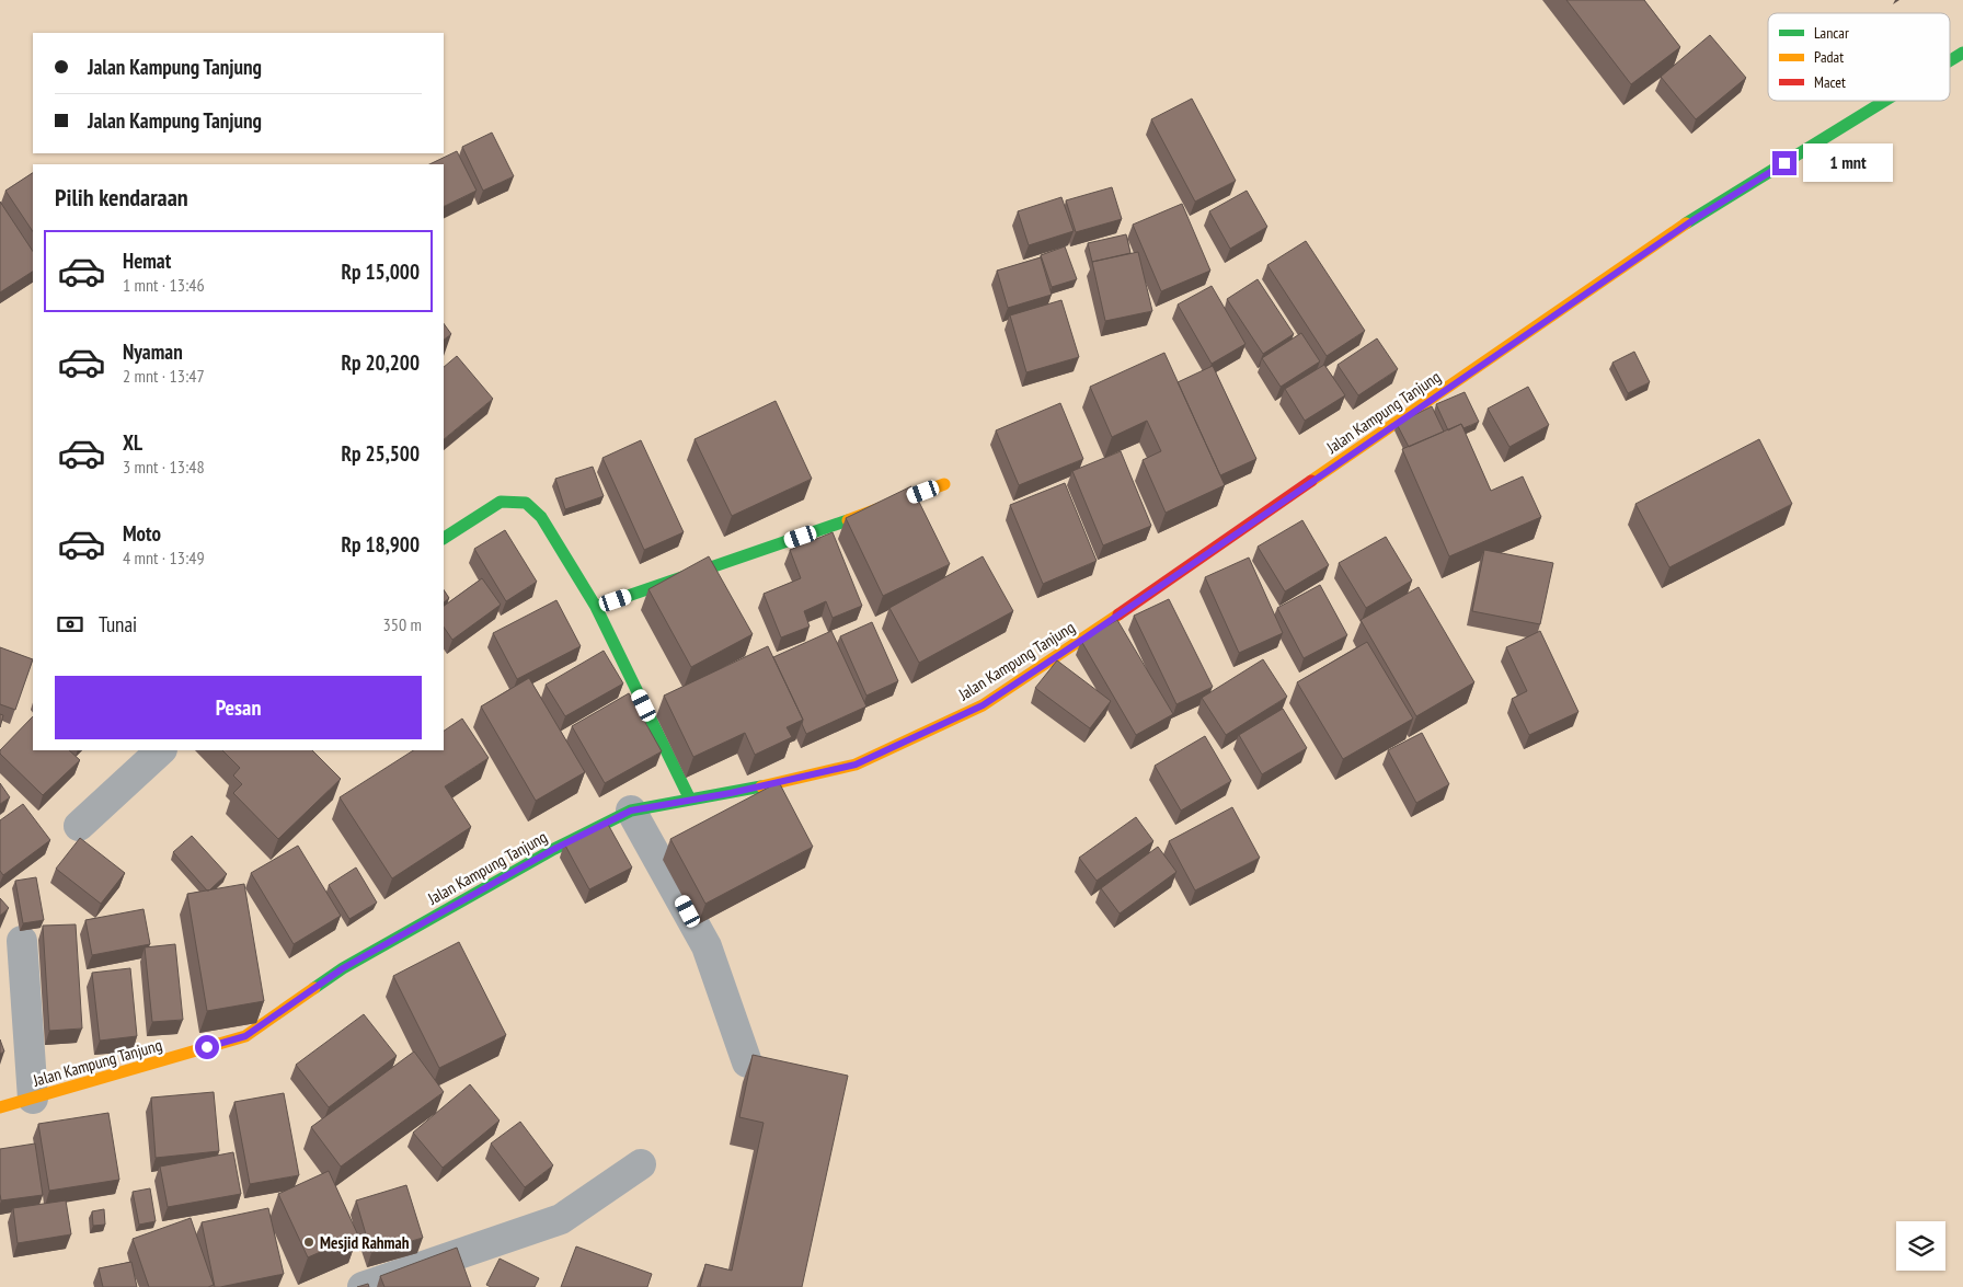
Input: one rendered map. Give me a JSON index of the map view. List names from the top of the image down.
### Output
{
  "streets": {
    "street": ["Jalan Kampung Tanjung"]
  },
  "places": ["Mesjid Rahmah"],
  "legend": ["Lancar", "Padat", "Macet"],
  "page": {
    "banner": ["Jalan Kampung Tanjung", "Jalan Kampung Tanjung"],
    "bubble": "1 mnt",
    "heading": "Pilih kendaraan",
    "list": [
      {
        "name": "Hemat",
        "note": "1 mnt · 13:46",
        "value": "Rp 15,000"
      },
      {
        "name": "Nyaman",
        "note": "2 mnt · 13:47",
        "value": "Rp 20,200"
      },
      {
        "name": "XL",
        "note": "3 mnt · 13:48",
        "value": "Rp 25,500"
      },
      {
        "name": "Moto",
        "note": "4 mnt · 13:49",
        "value": "Rp 18,900"
      }
    ],
    "pay": ["Tunai", "350 m"],
    "buttons": "Pesan"
  }
}
